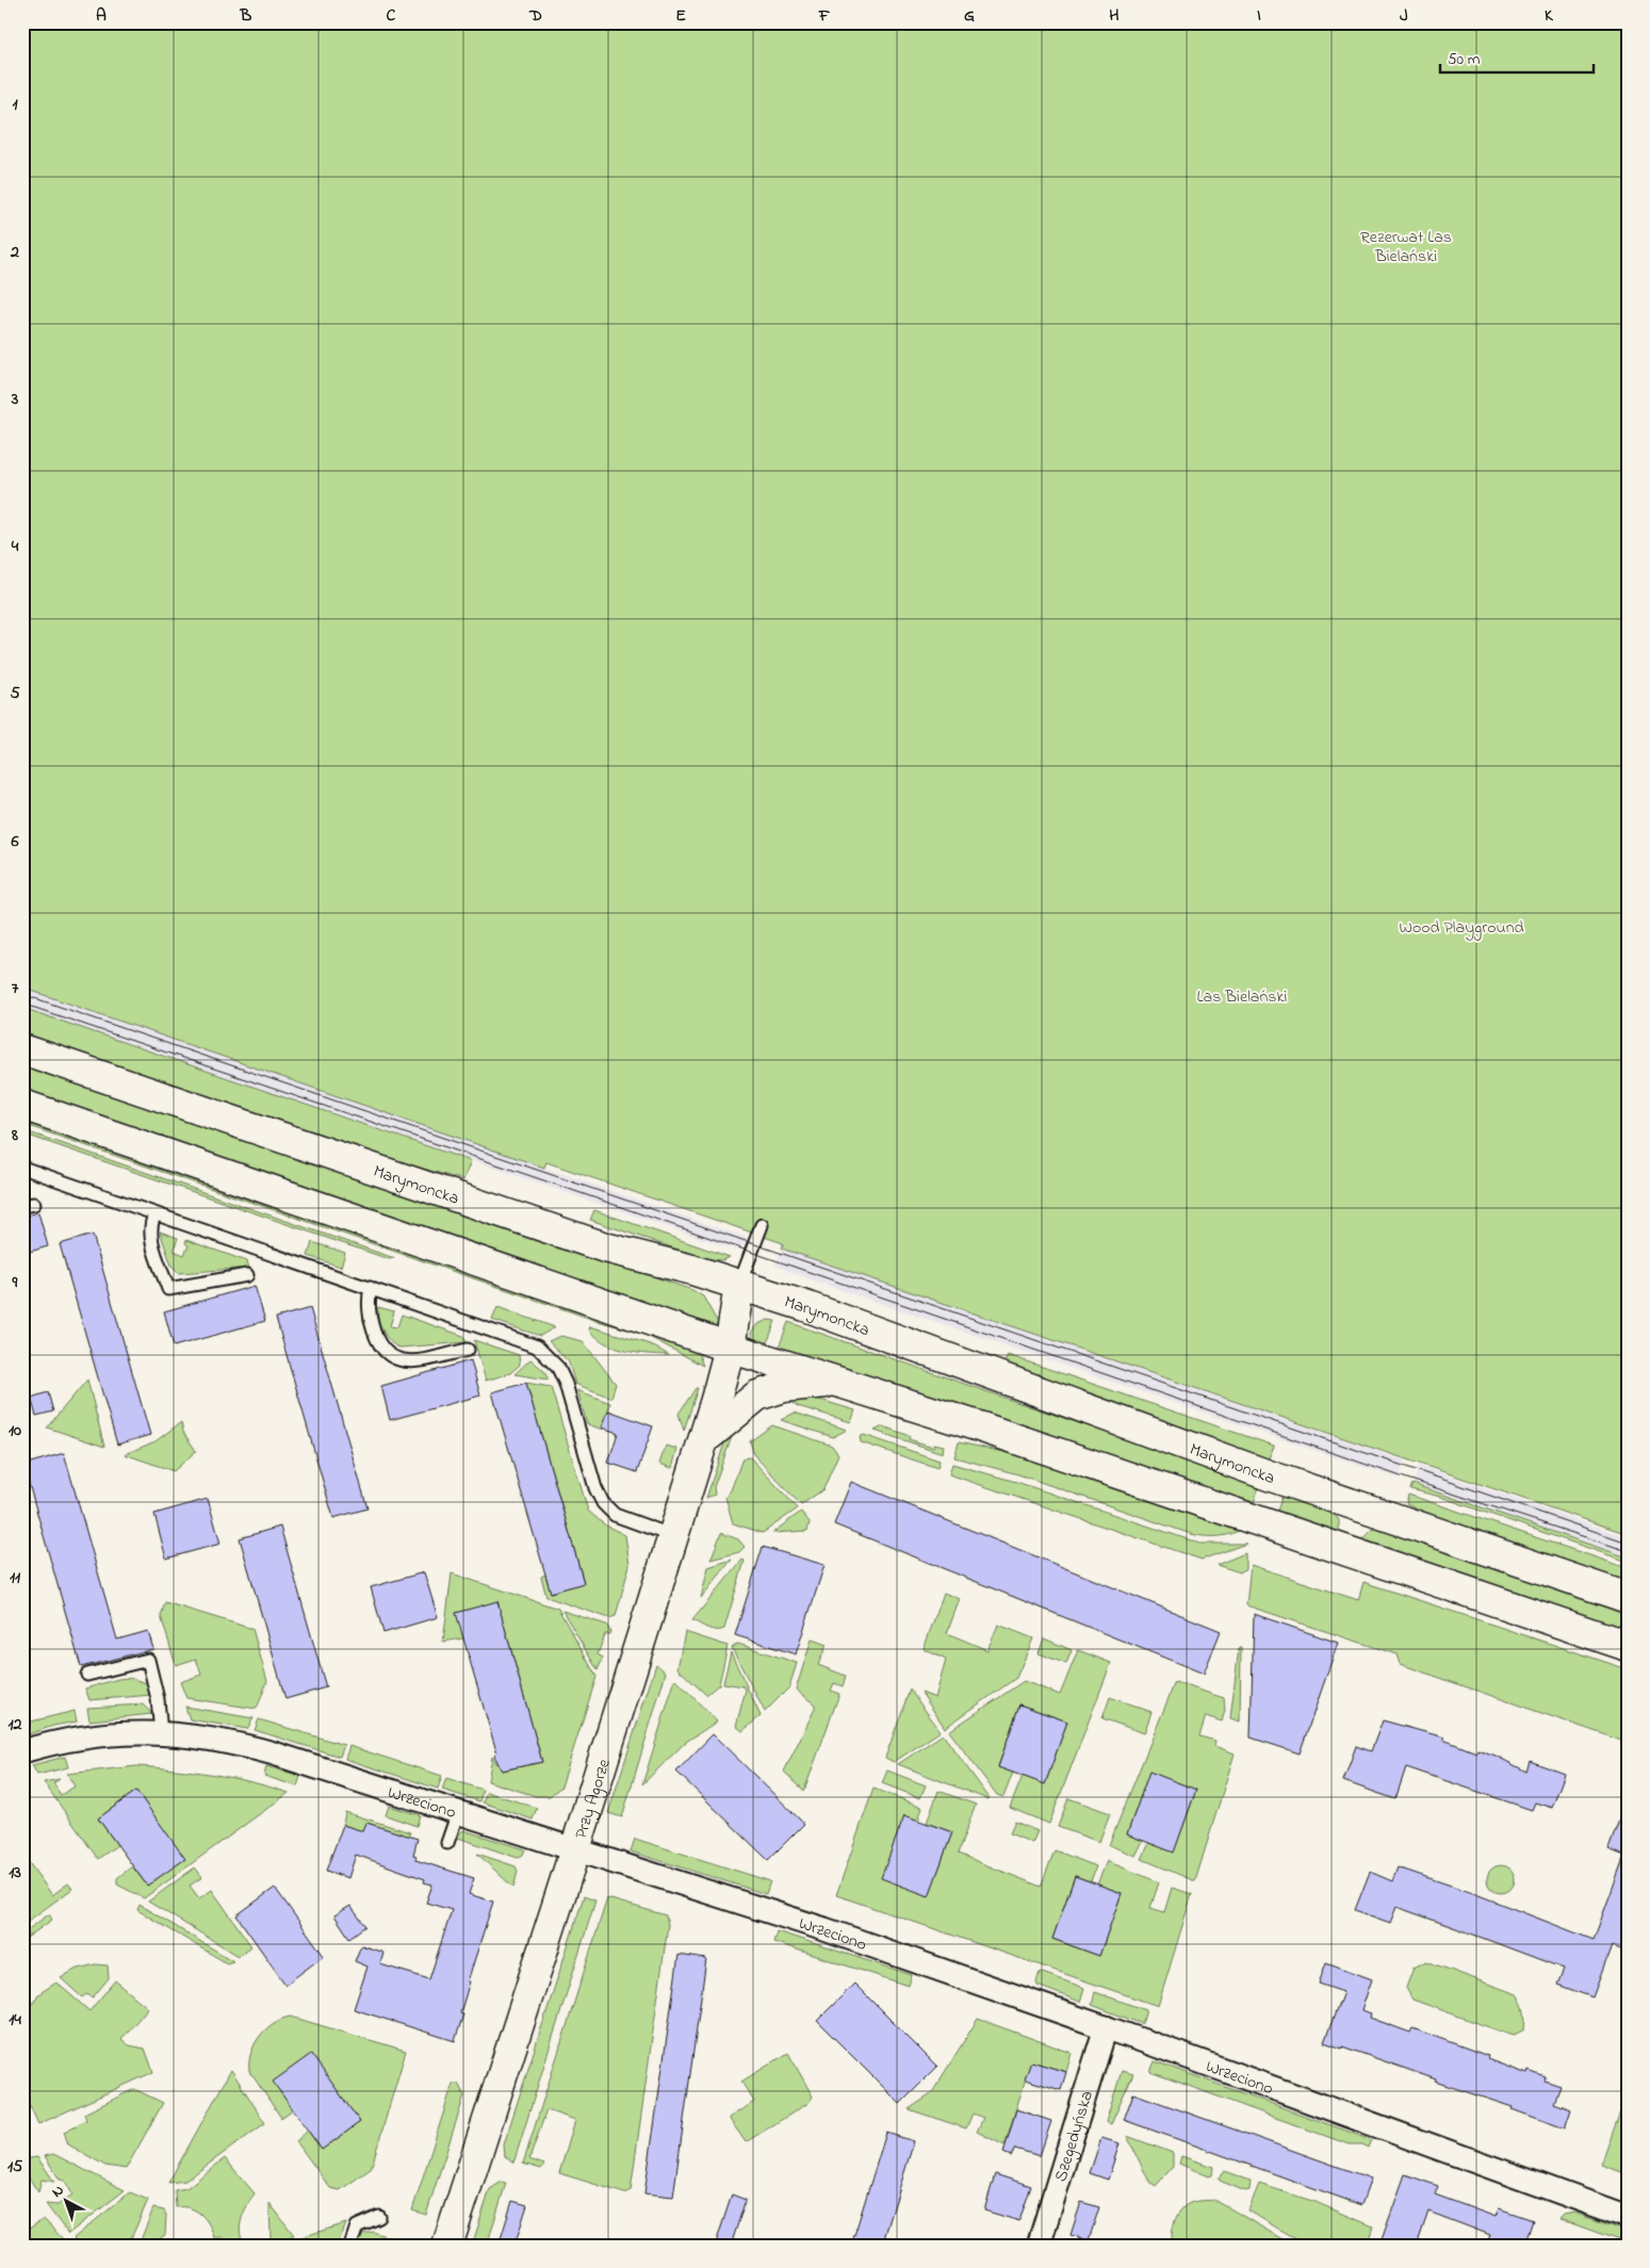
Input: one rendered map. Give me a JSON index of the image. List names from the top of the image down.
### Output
{
  "streets": {
    "main road": ["Marymoncka", "Przy Agorze"],
    "street": ["Wrzeciono", "Szegedyńska"]
  },
  "crossings": [
    ["Marymoncka", "Przy Agorze"],
    ["Przy Agorze", "Wrzeciono"],
    ["Wrzeciono", "Szegedyńska"]
  ],
  "parks": ["Rezerwat Las Bielański", "Wood Playground", "Las Bielański"],
  "scale_bar": "50 m",
  "north": "top left",
  "grid": {
    "columns": [
      "A",
      "B",
      "C",
      "D",
      "E",
      "F",
      "G",
      "H",
      "I",
      "J",
      "K"
    ],
    "rows": [
      "1",
      "2",
      "3",
      "4",
      "5",
      "6",
      "7",
      "8",
      "9",
      "10",
      "11",
      "12",
      "13",
      "14",
      "15"
    ]
  }
}
